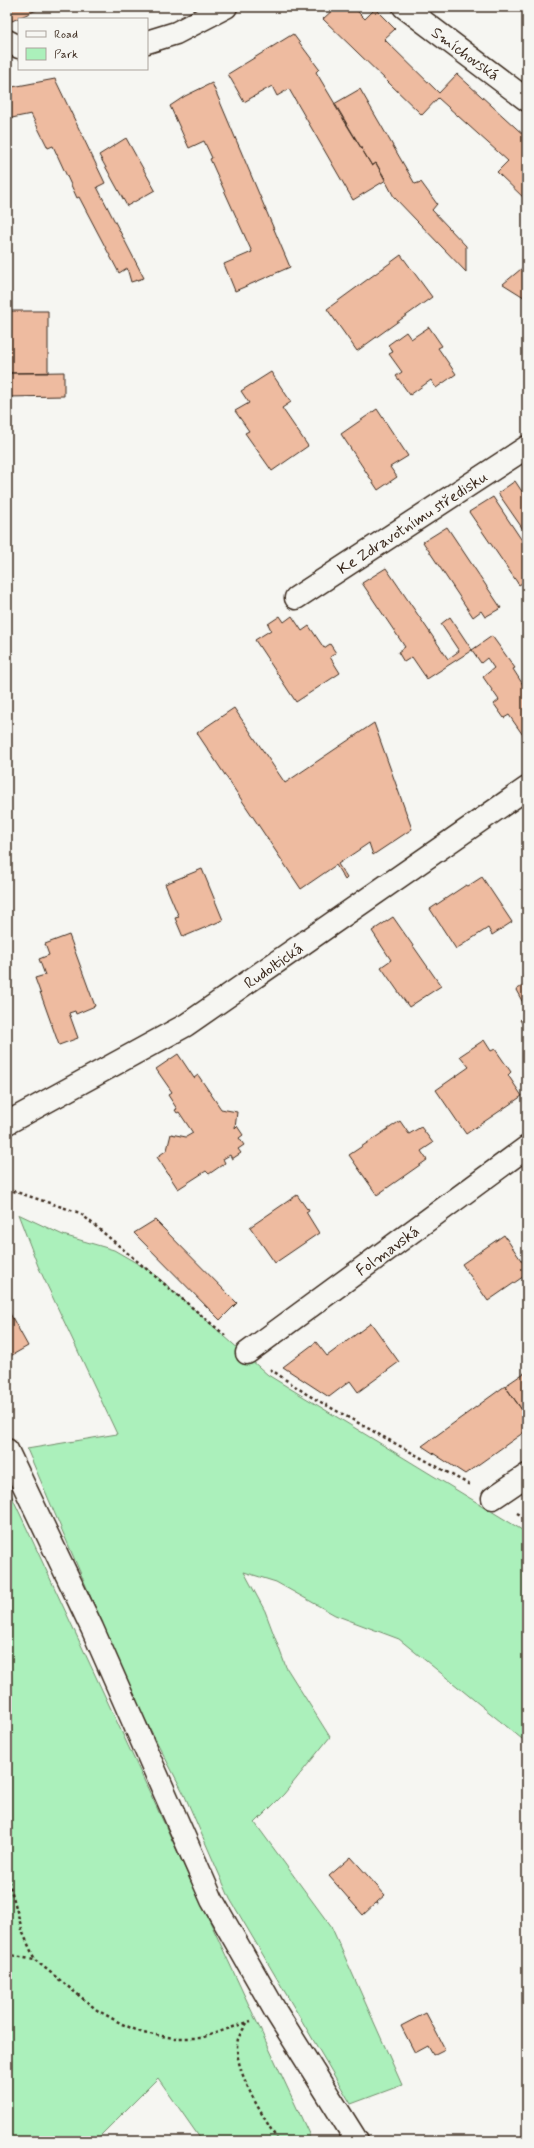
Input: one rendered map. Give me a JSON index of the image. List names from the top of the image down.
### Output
{
  "streets": {
    "street": [
      "Smíchovská",
      "Ke Zdravotnímu středisku",
      "Rudoltická",
      "Folmavská"
    ]
  },
  "legend": ["Road", "Park"]
}
